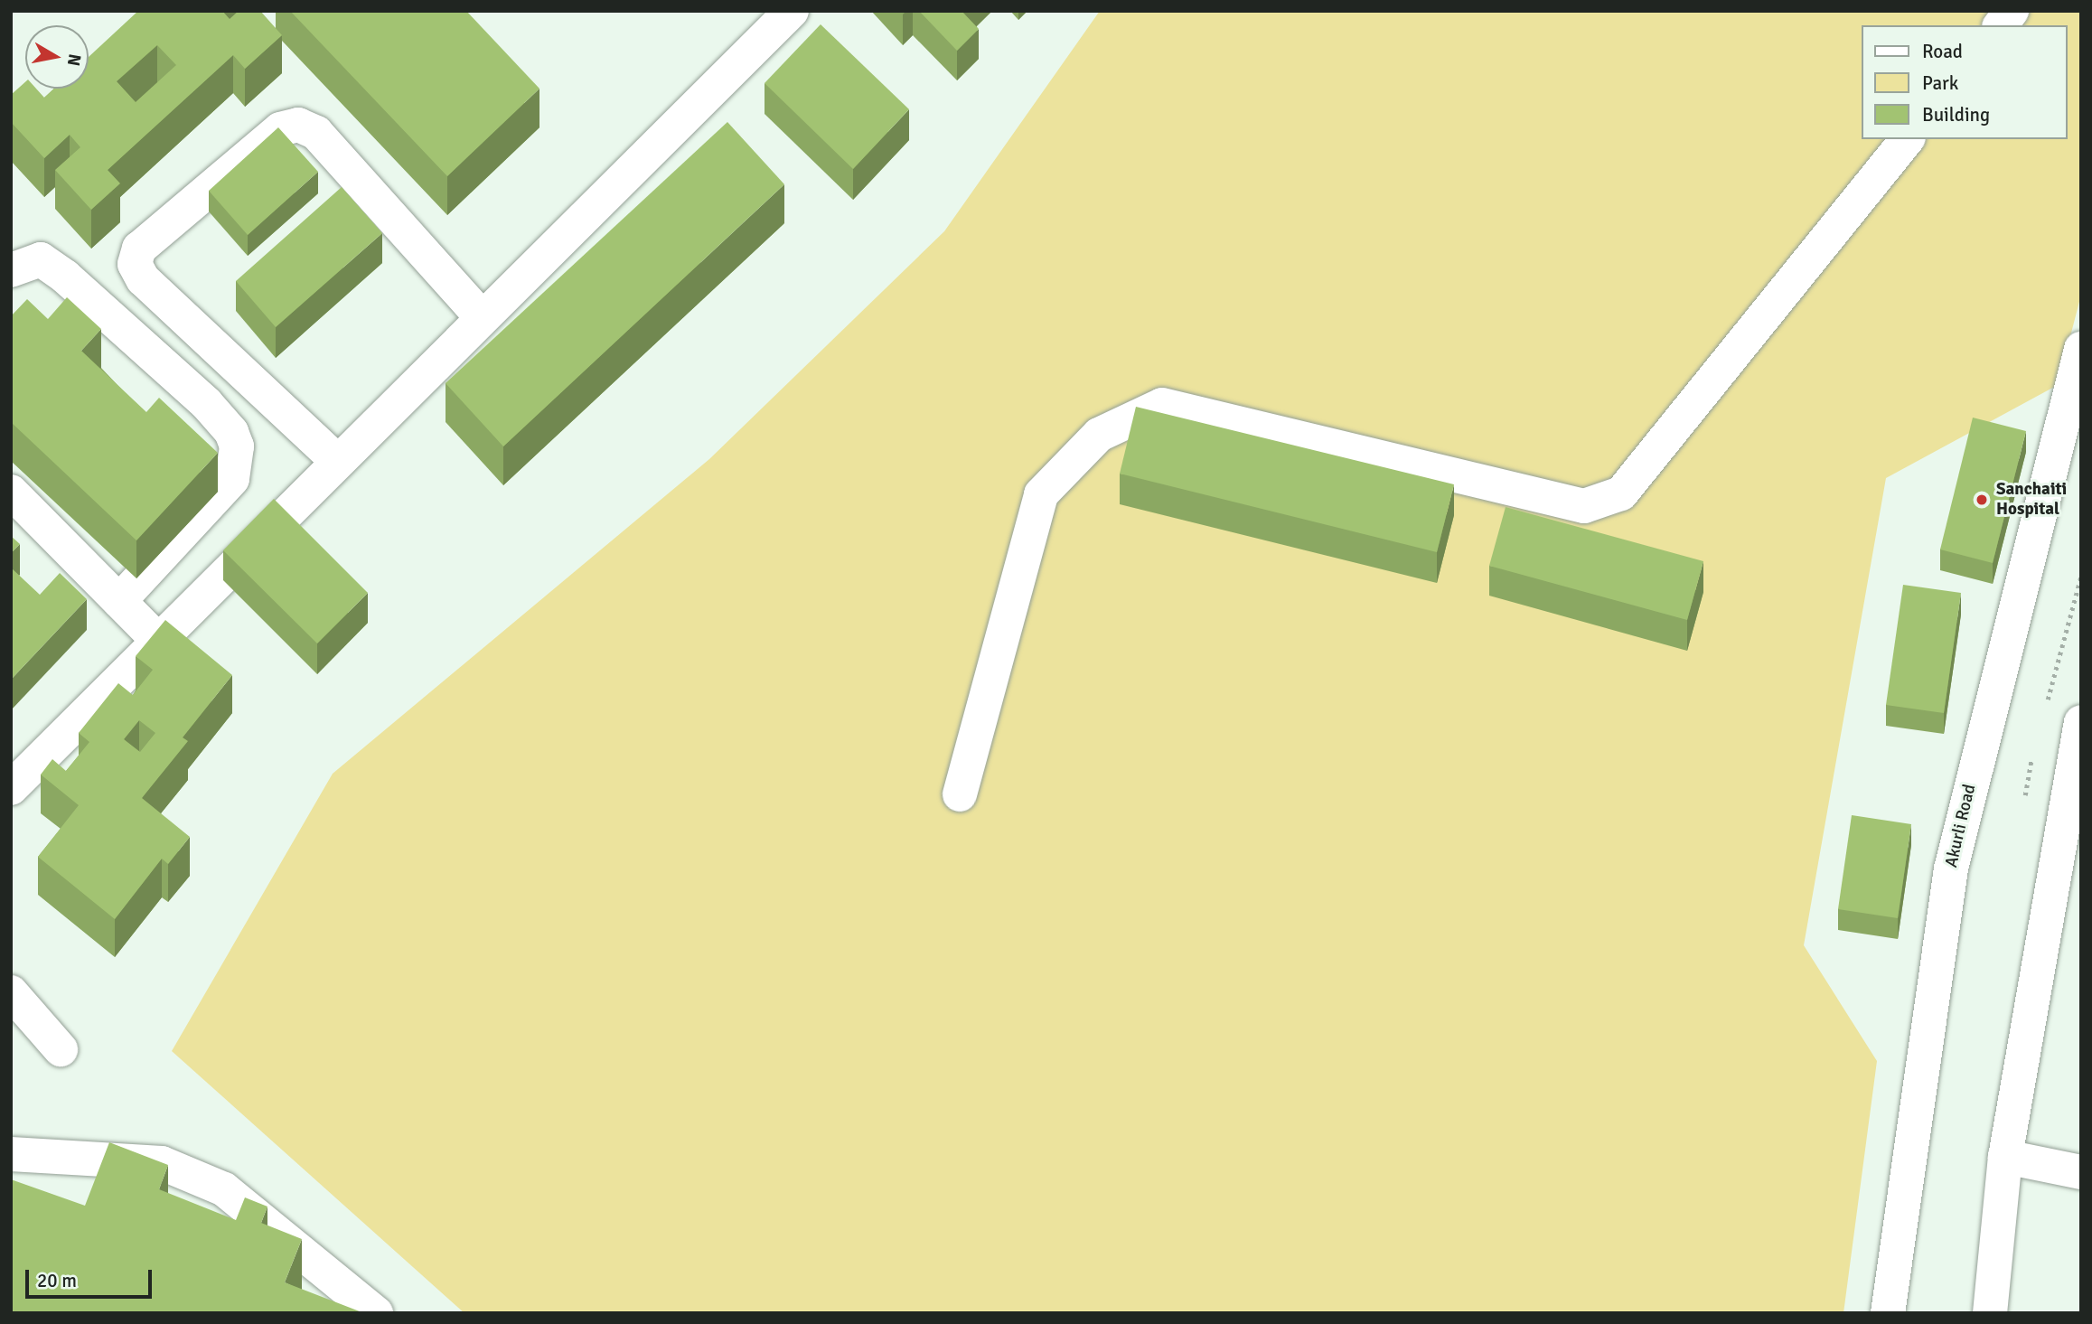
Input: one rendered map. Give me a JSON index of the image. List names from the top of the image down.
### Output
{
  "streets": {
    "street": ["Akurli Road"]
  },
  "places": ["Sanchaiti Hospital"],
  "legend": ["Road", "Park", "Building"],
  "scale_bar": "20 m",
  "north": "right"
}
